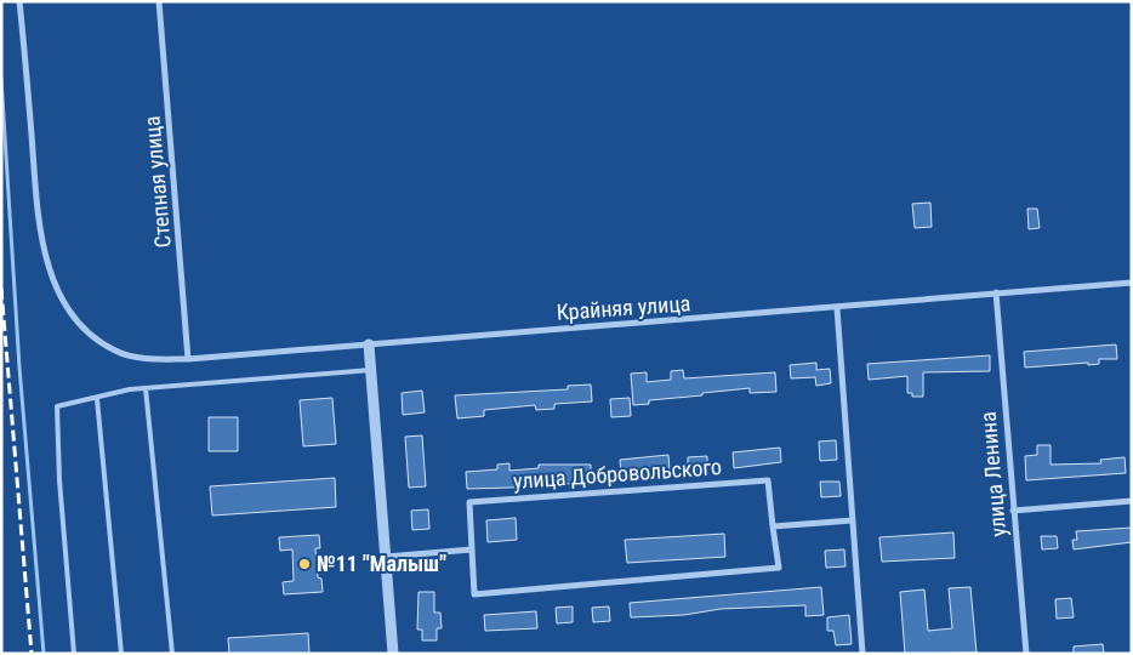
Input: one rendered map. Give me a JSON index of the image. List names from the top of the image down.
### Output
{
  "streets": {
    "street": [
      "Степная улица",
      "Крайняя улица",
      "улица Добровольского",
      "улица Ленина"
    ]
  },
  "crossings": [
    ["Степная улица", "Крайняя улица"],
    ["Крайняя улица", "улица Ленина"]
  ],
  "places": ["№11 \"Малыш\""]
}
